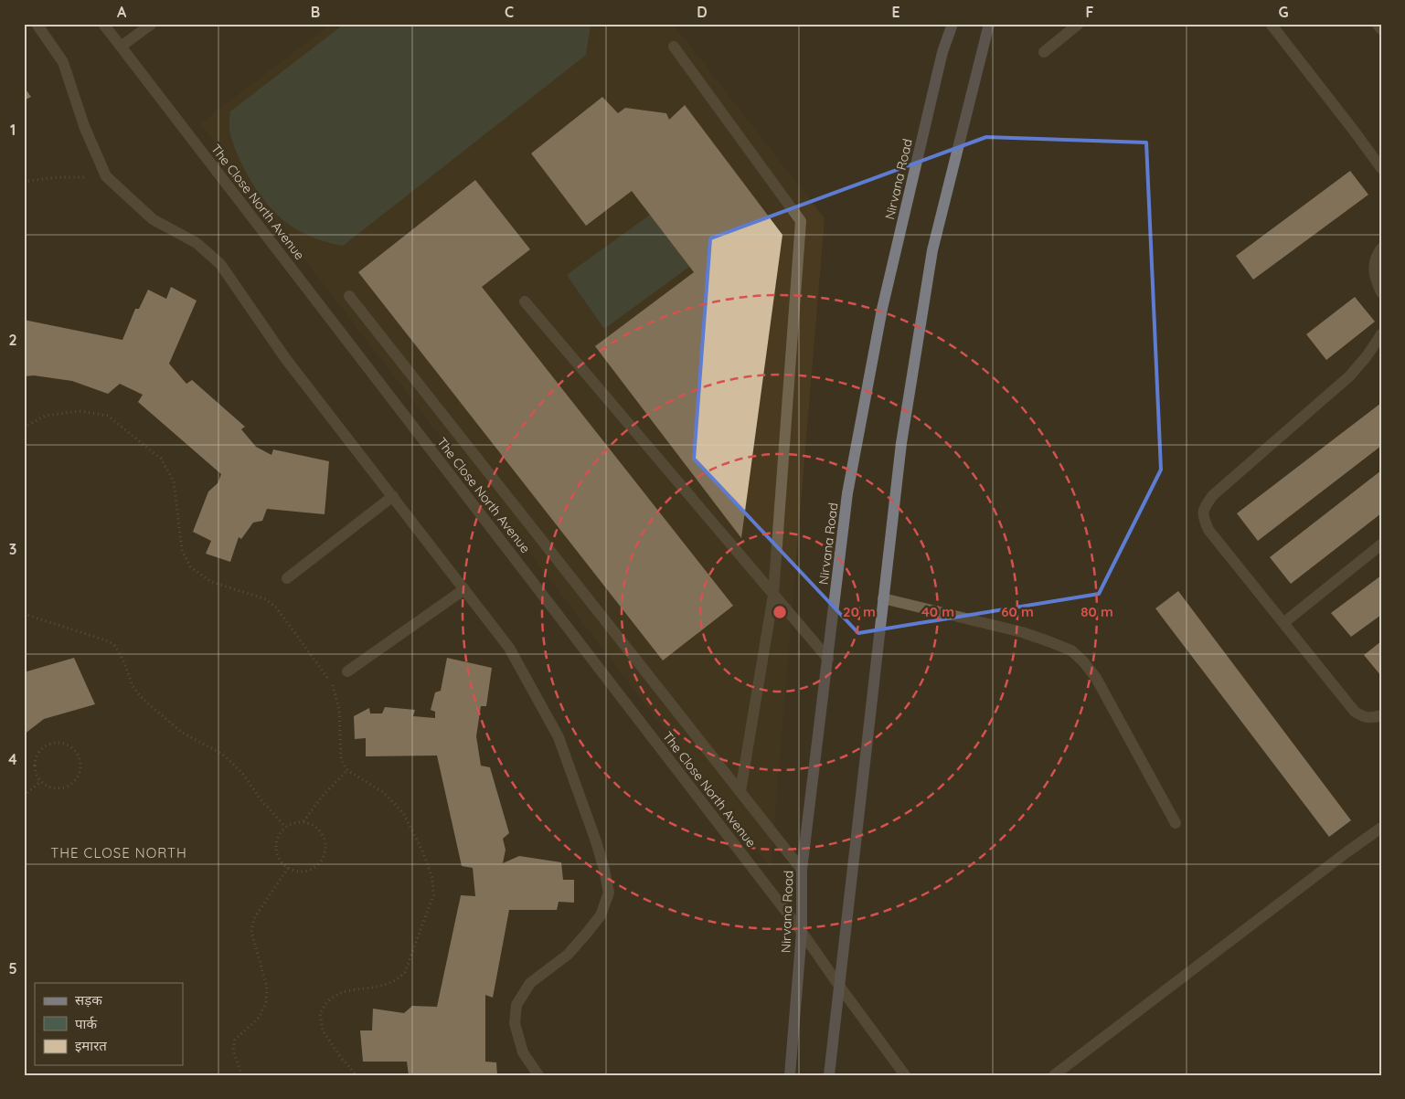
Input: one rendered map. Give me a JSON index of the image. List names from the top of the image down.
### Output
{
  "streets": {
    "main road": ["Nirvana Road"],
    "street": ["The Close North Avenue"]
  },
  "crossings": [
    ["Nirvana Road", "The Close North Avenue"]
  ],
  "districts": ["THE CLOSE NORTH"],
  "legend": ["सड़क", "पार्क", "इमारत"],
  "grid": {
    "columns": [
      "A",
      "B",
      "C",
      "D",
      "E",
      "F",
      "G"
    ],
    "rows": [
      "1",
      "2",
      "3",
      "4",
      "5"
    ]
  },
  "rings": [
    "20 m",
    "40 m",
    "60 m",
    "80 m"
  ]
}
